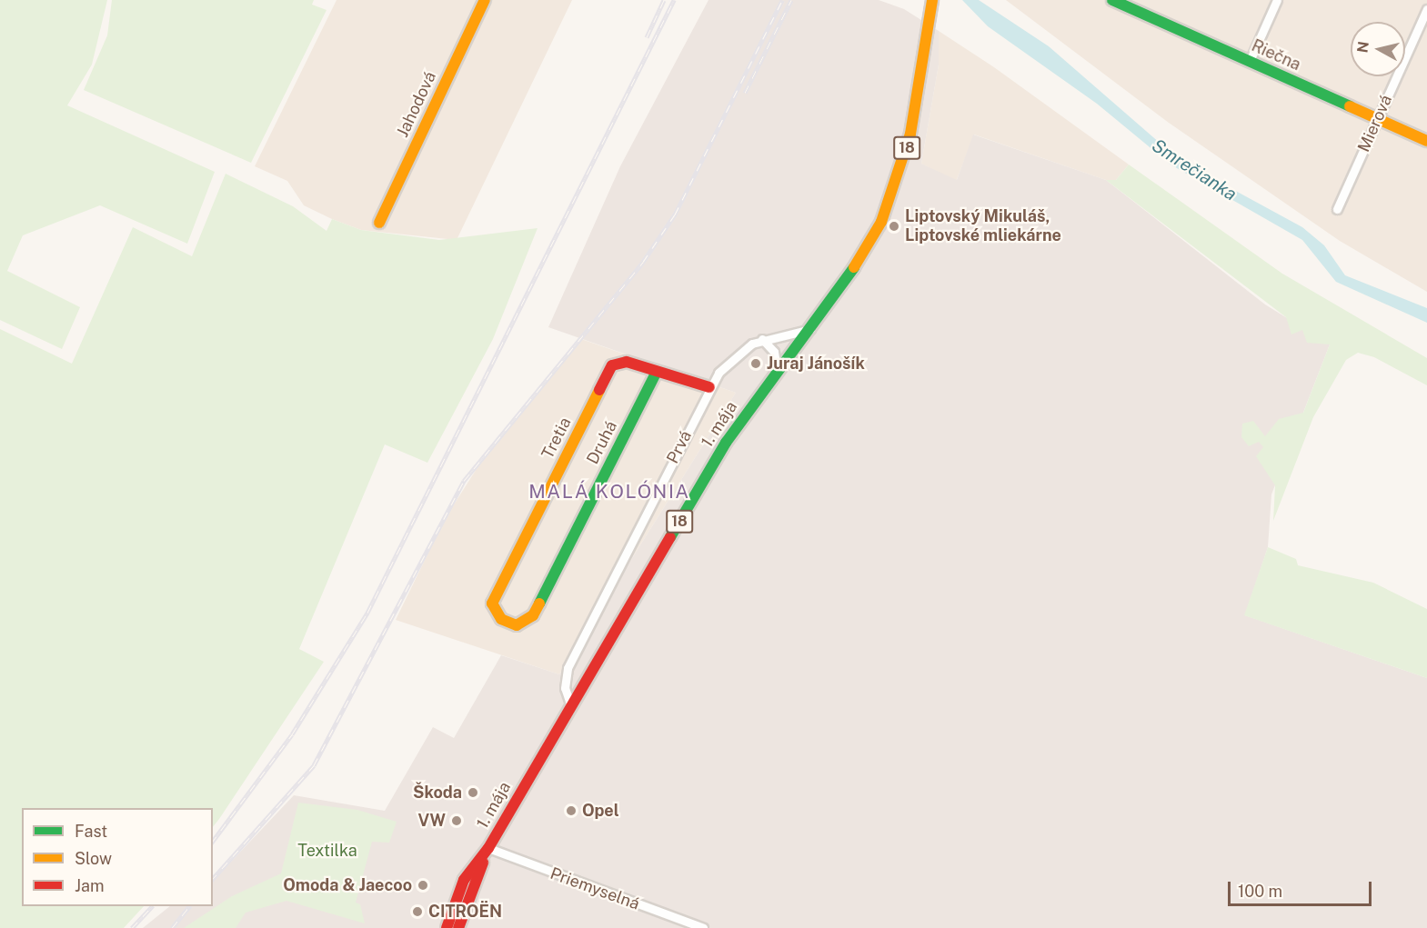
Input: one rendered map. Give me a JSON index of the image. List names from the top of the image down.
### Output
{
  "streets": {
    "street": [
      "Riečna",
      "Jahodová",
      "Mierová",
      "18",
      "1. mája",
      "Tretia",
      "Druhá",
      "Prvá",
      "Priemyselná"
    ]
  },
  "crossings": [
    ["Riečna", "Mierová"],
    ["1. mája", "Prvá"],
    ["1. mája", "Priemyselná"],
    ["Tretia", "Druhá"]
  ],
  "districts": ["MALÁ KOLÓNIA"],
  "water": ["Smrečianka"],
  "parks": ["Textilka"],
  "places": [
    "Liptovský Mikuláš, Liptovské mliekárne",
    "Juraj Jánošík",
    "Škoda",
    "Opel",
    "VW",
    "Omoda & Jaecoo",
    "CITROËN"
  ],
  "legend": ["Fast", "Slow", "Jam"],
  "scale_bar": "100 m",
  "north": "left"
}
